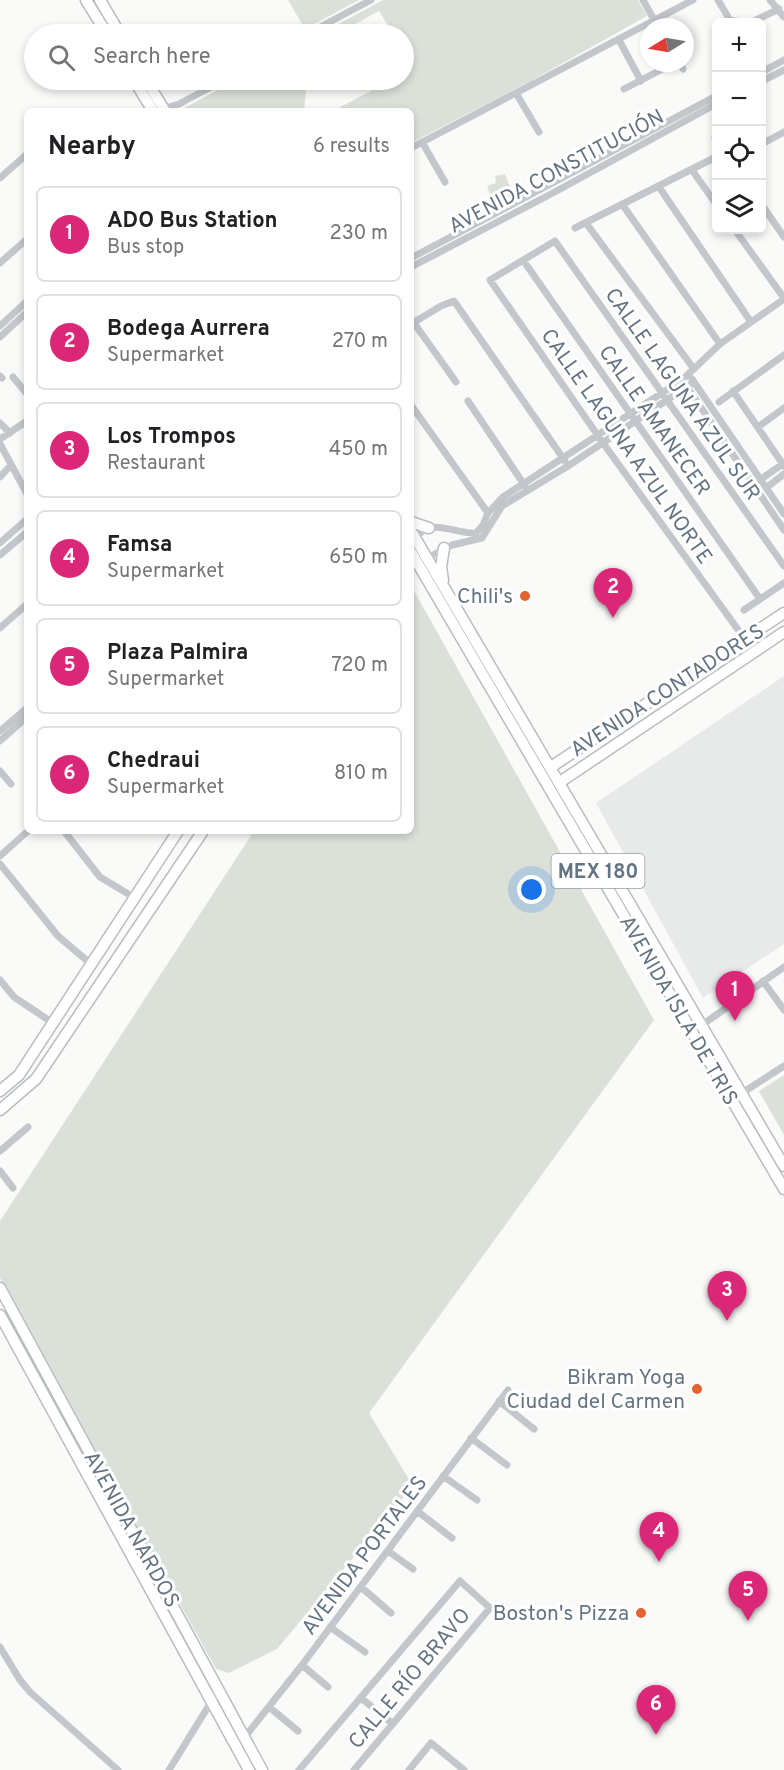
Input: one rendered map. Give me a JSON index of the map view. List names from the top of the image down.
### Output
{
  "streets": {
    "main road": [
      "AVENIDA CONTADORES",
      "MEX 180",
      "AVENIDA ISLA DE TRIS",
      "AVENIDA NARDOS"
    ],
    "street": [
      "AVENIDA CONSTITUCIÓN",
      "CALLE LAGUNA AZUL SUR",
      "CALLE AMANECER",
      "CALLE LAGUNA AZUL NORTE",
      "AVENIDA PORTALES",
      "CALLE RÍO BRAVO"
    ]
  },
  "crossings": [
    ["CALLE LAGUNA AZUL SUR", "CALLE AMANECER"],
    ["CALLE LAGUNA AZUL SUR", "CALLE LAGUNA AZUL NORTE"],
    ["CALLE AMANECER", "CALLE LAGUNA AZUL NORTE"],
    ["AVENIDA CONTADORES", "AVENIDA ISLA DE TRIS"],
    ["AVENIDA NARDOS", "AVENIDA PORTALES"]
  ],
  "places": ["Chili's", "Bikram Yoga Ciudad del Carmen", "Boston's Pizza"],
  "north": "left",
  "page": {
    "map_buttons": ["+", "−"],
    "search": "Search here",
    "heading": ["Nearby", "6 results"],
    "list": [
      {
        "mark": "1",
        "name": "ADO Bus Station",
        "note": "Bus stop",
        "value": "230 m"
      },
      {
        "mark": "2",
        "name": "Bodega Aurrera",
        "note": "Supermarket",
        "value": "270 m"
      },
      {
        "mark": "3",
        "name": "Los Trompos",
        "note": "Restaurant",
        "value": "450 m"
      },
      {
        "mark": "4",
        "name": "Famsa",
        "note": "Supermarket",
        "value": "650 m"
      },
      {
        "mark": "5",
        "name": "Plaza Palmira",
        "note": "Supermarket",
        "value": "720 m"
      },
      {
        "mark": "6",
        "name": "Chedraui",
        "note": "Supermarket",
        "value": "810 m"
      }
    ],
    "pins": [
      "2",
      "1",
      "3",
      "4",
      "5",
      "6"
    ]
  }
}
